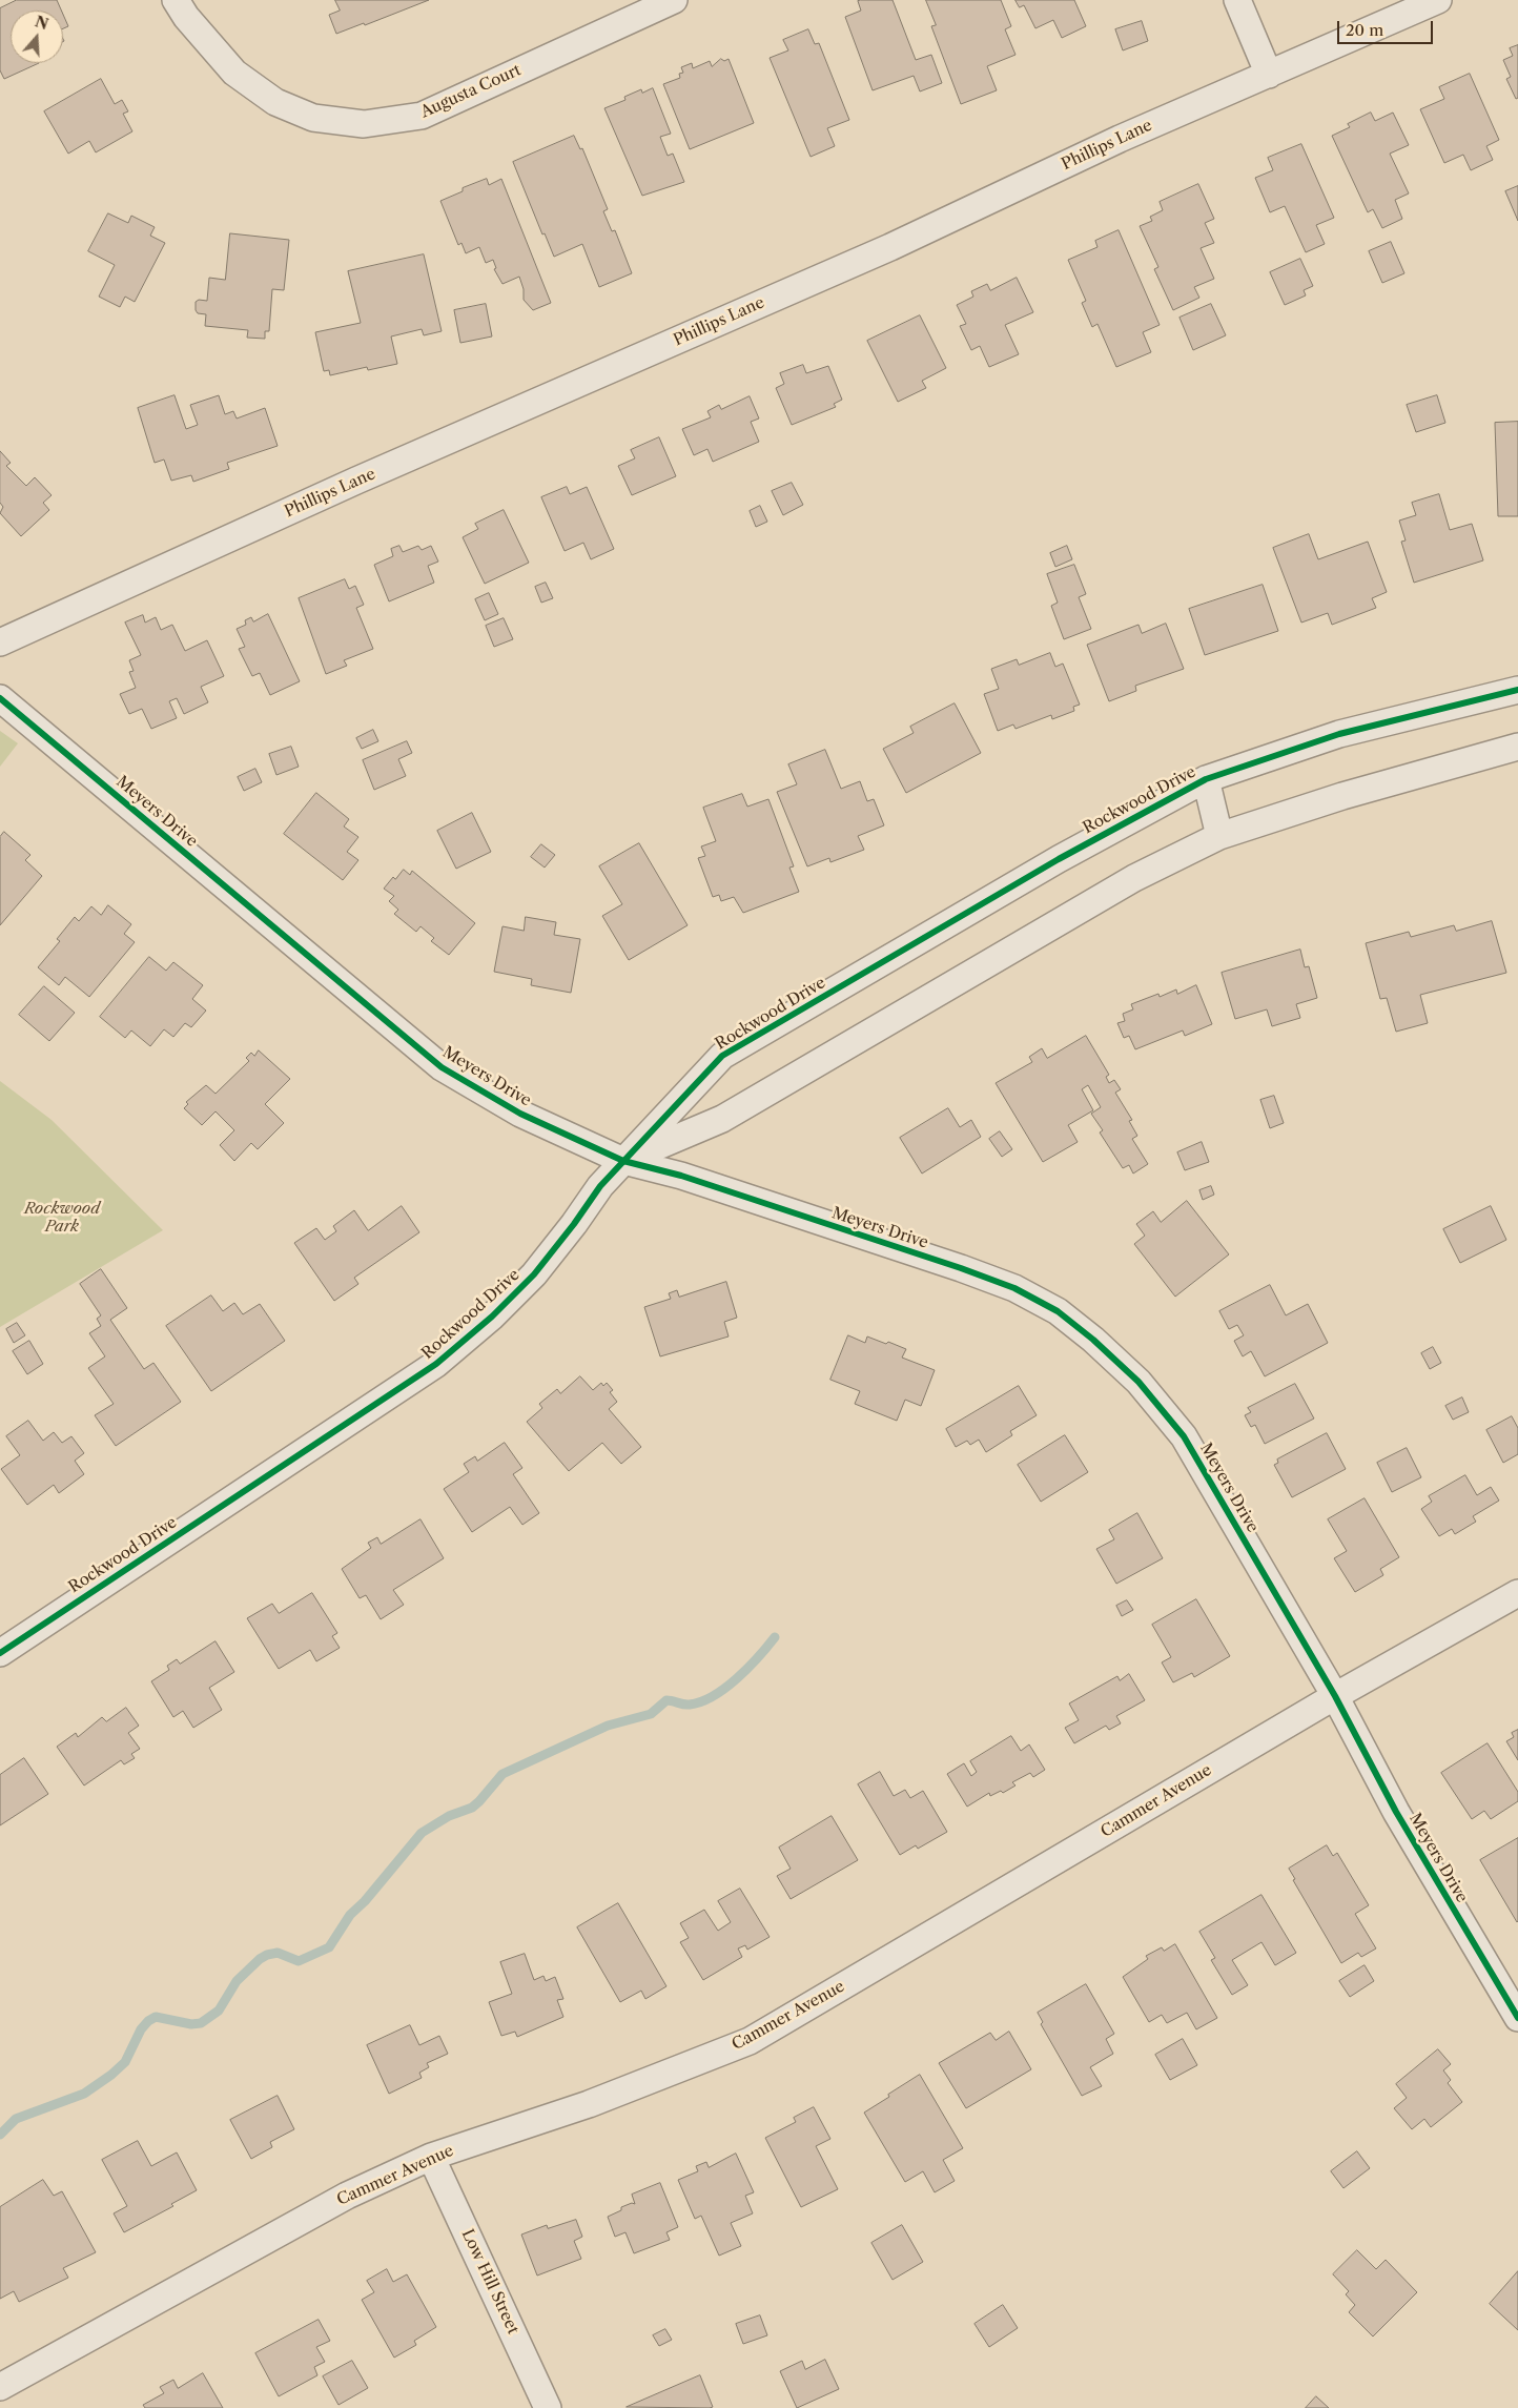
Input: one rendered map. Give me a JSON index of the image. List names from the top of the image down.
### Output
{
  "streets": {
    "street": [
      "Augusta Court",
      "Phillips Lane",
      "Rockwood Drive",
      "Meyers Drive",
      "Cammer Avenue",
      "Low Hill Street"
    ]
  },
  "crossings": [
    ["Rockwood Drive", "Meyers Drive"],
    ["Meyers Drive", "Cammer Avenue"],
    ["Cammer Avenue", "Low Hill Street"]
  ],
  "parks": ["Rockwood Park"],
  "scale_bar": "20 m",
  "north": "top"
}
